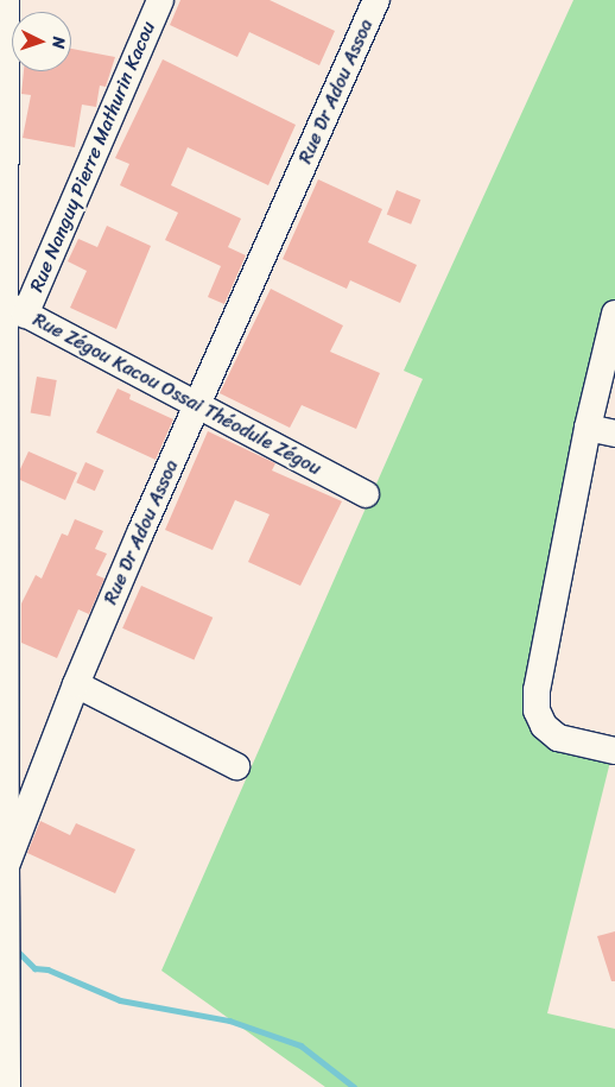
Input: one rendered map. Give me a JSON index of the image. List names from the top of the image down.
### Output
{
  "streets": {
    "street": ["Rue Dr Adou Assoa", "Rue Nanguy Pierre Mathurin Kacou", "Rue Zégou Kacou Ossai Théodule Zégou"]
  },
  "crossings": [
    ["Rue Dr Adou Assoa", "Rue Zégou Kacou Ossai Théodule Zégou"],
    ["Rue Nanguy Pierre Mathurin Kacou", "Rue Zégou Kacou Ossai Théodule Zégou"]
  ],
  "north": "right"
}
